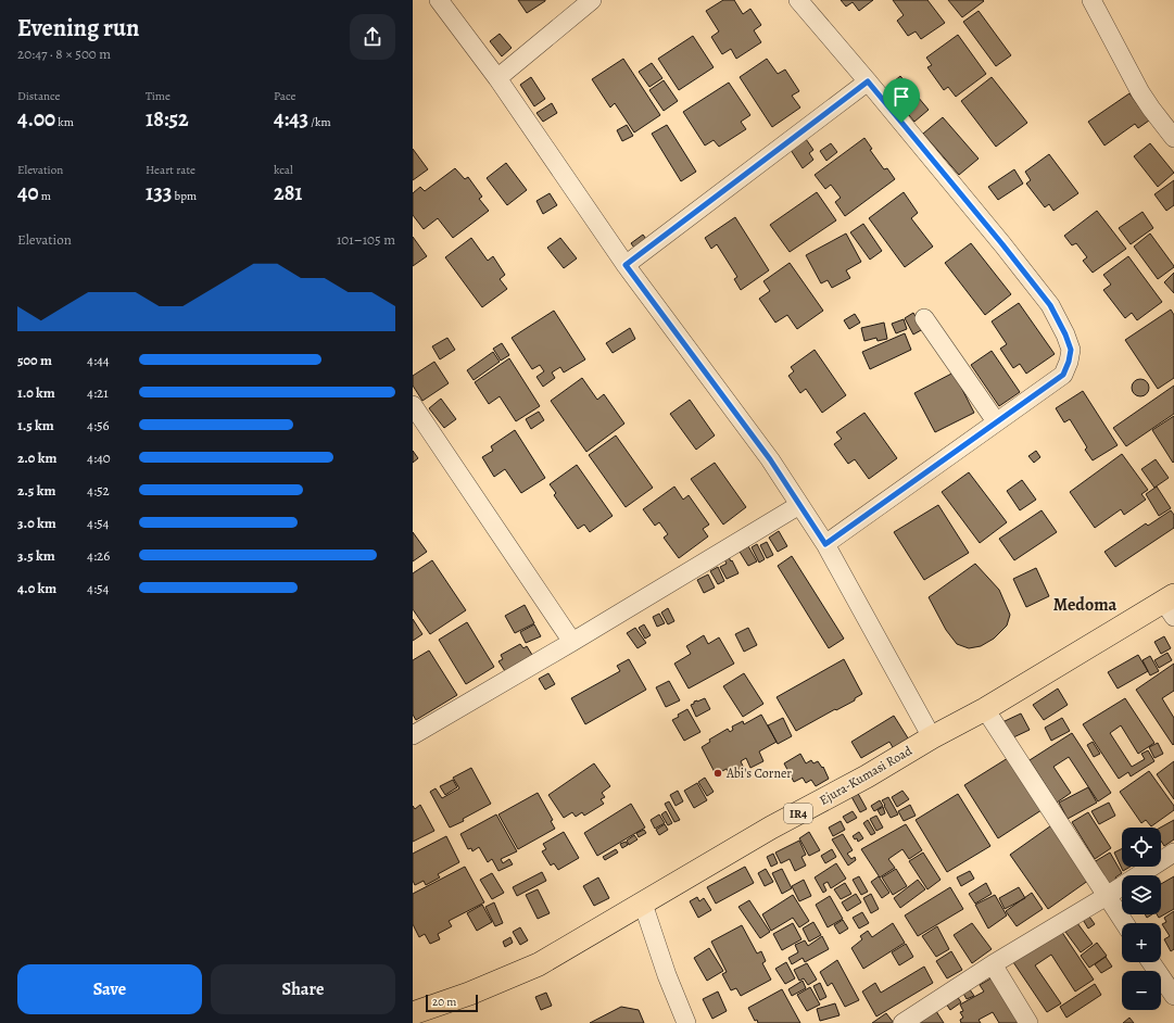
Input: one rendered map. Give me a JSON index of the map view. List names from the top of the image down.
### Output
{
  "streets": {
    "main road": ["Ejura-Kumasi Road", "IR4"]
  },
  "districts": ["Medoma"],
  "places": ["Abi's Corner"],
  "scale_bar": "20 m",
  "page": {
    "heading": ["Evening run", "20:47 · 8 × 500 m"],
    "stats": [
      ["Distance", "4.00 km"],
      ["Time", "18:52"],
      ["Pace", "4:43 /km"],
      ["Elevation", "40 m"],
      ["Heart rate", "133 bpm"],
      ["kcal", "281"]
    ],
    "chart": ["Elevation", "101–105 m"],
    "list": [
      {
        "name": "500 m",
        "note": "4:44"
      },
      {
        "name": "1.0 km",
        "note": "4:21"
      },
      {
        "name": "1.5 km",
        "note": "4:56"
      },
      {
        "name": "2.0 km",
        "note": "4:40"
      },
      {
        "name": "2.5 km",
        "note": "4:52"
      },
      {
        "name": "3.0 km",
        "note": "4:54"
      },
      {
        "name": "3.5 km",
        "note": "4:26"
      },
      {
        "name": "4.0 km",
        "note": "4:54"
      }
    ],
    "map_buttons": ["+", "−"],
    "buttons": ["Save", "Share"],
    "scale": "20 m"
  }
}
